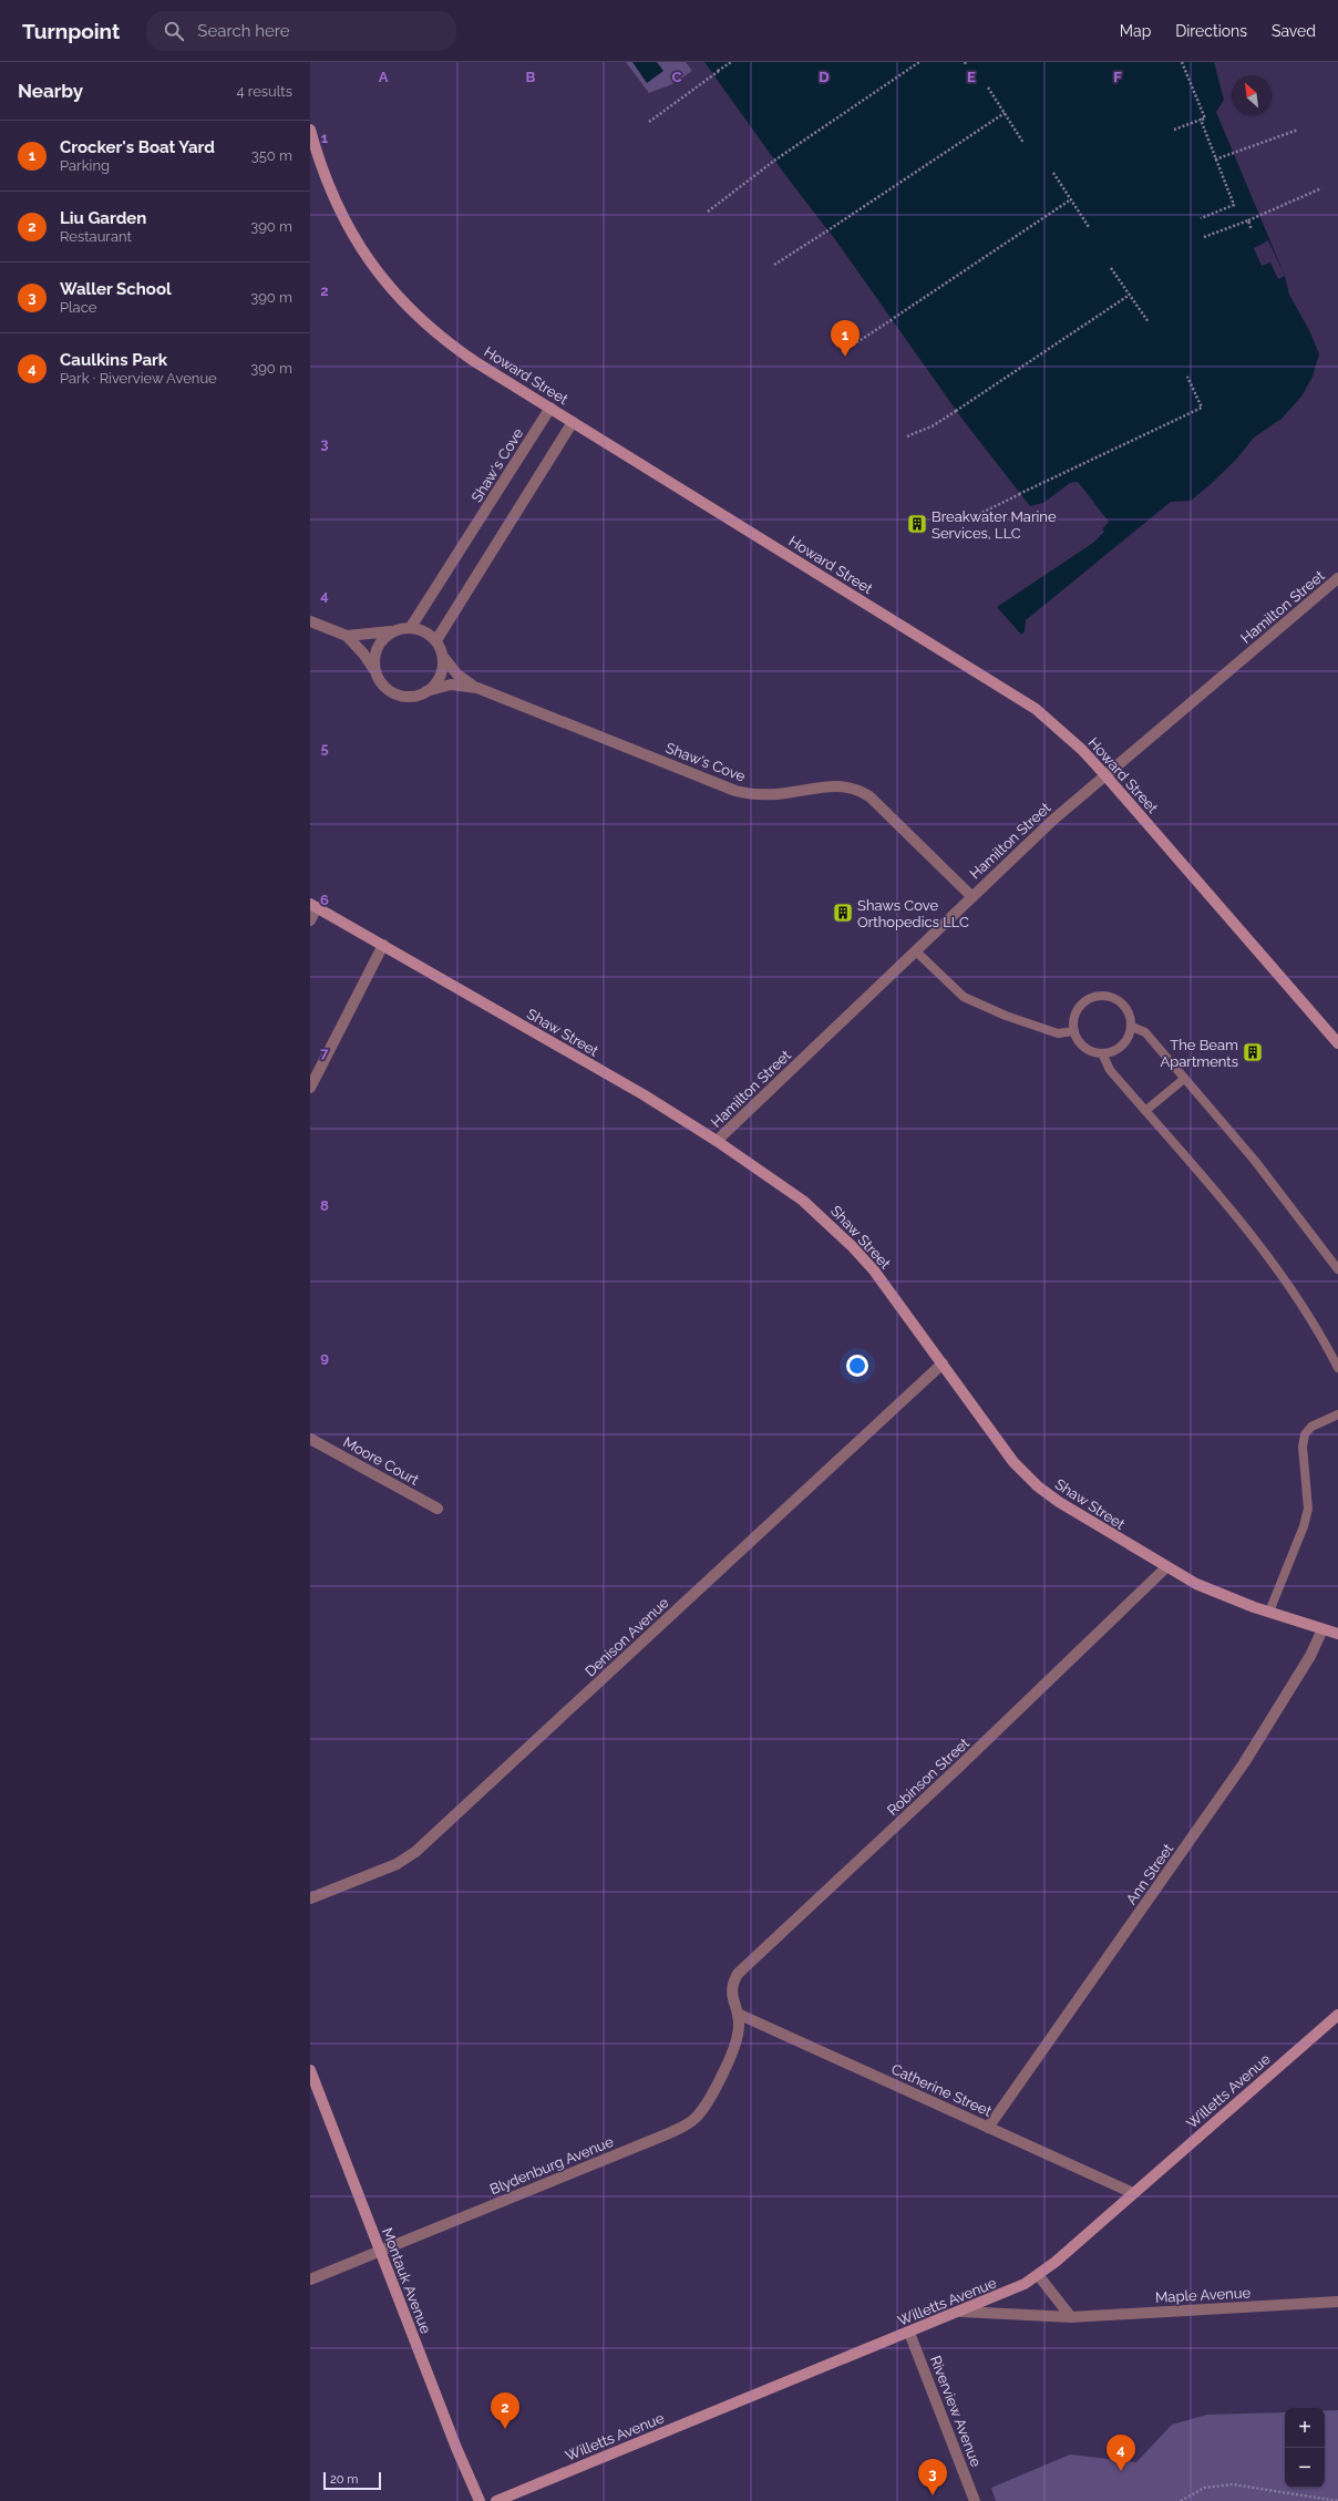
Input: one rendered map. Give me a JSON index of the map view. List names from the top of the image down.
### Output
{
  "streets": {
    "main road": [
      "Howard Street",
      "Shaw Street",
      "Willetts Avenue",
      "Montauk Avenue"
    ],
    "street": [
      "Shaw's Cove",
      "Hamilton Street",
      "Moore Court",
      "Denison Avenue",
      "Robinson Street",
      "Ann Street",
      "Catherine Street",
      "Blydenburg Avenue",
      "Maple Avenue",
      "Riverview Avenue"
    ]
  },
  "crossings": [
    ["Howard Street", "Shaw's Cove"],
    ["Howard Street", "Hamilton Street"],
    ["Shaw's Cove", "Hamilton Street"],
    ["Hamilton Street", "Shaw Street"],
    ["Shaw Street", "Denison Avenue"],
    ["Shaw Street", "Robinson Street"],
    ["Shaw Street", "Ann Street"],
    ["Robinson Street", "Catherine Street"],
    ["Robinson Street", "Blydenburg Avenue"],
    ["Ann Street", "Catherine Street"],
    ["Catherine Street", "Willetts Avenue"],
    ["Catherine Street", "Blydenburg Avenue"],
    ["Willetts Avenue", "Maple Avenue"],
    ["Willetts Avenue", "Riverview Avenue"],
    ["Blydenburg Avenue", "Montauk Avenue"]
  ],
  "places": {
    "building": ["Breakwater Marine Services, LLC", "Shaws Cove Orthopedics LLC", "The Beam Apartments"]
  },
  "scale_bar": "20 m",
  "north": "top left",
  "page": {
    "header": "Turnpoint",
    "search": "Search here",
    "nav": ["Map", "Directions", "Saved"],
    "heading": ["Nearby", "4 results"],
    "list": [
      {
        "mark": "1",
        "name": "Crocker's Boat Yard",
        "note": "Parking",
        "value": "350 m"
      },
      {
        "mark": "2",
        "name": "Liu Garden",
        "note": "Restaurant",
        "value": "390 m"
      },
      {
        "mark": "3",
        "name": "Waller School",
        "note": "Place",
        "value": "390 m"
      },
      {
        "mark": "4",
        "name": "Caulkins Park",
        "note": "Park · Riverview Avenue",
        "value": "390 m"
      }
    ],
    "pins": [
      "1",
      "2",
      "4",
      "3"
    ],
    "map_buttons": ["+", "−"],
    "scale": "20 m"
  },
  "grid": {
    "columns": [
      "A",
      "B",
      "C",
      "D",
      "E",
      "F"
    ],
    "rows": [
      "1",
      "2",
      "3",
      "4",
      "5",
      "6",
      "7",
      "8",
      "9"
    ]
  }
}
